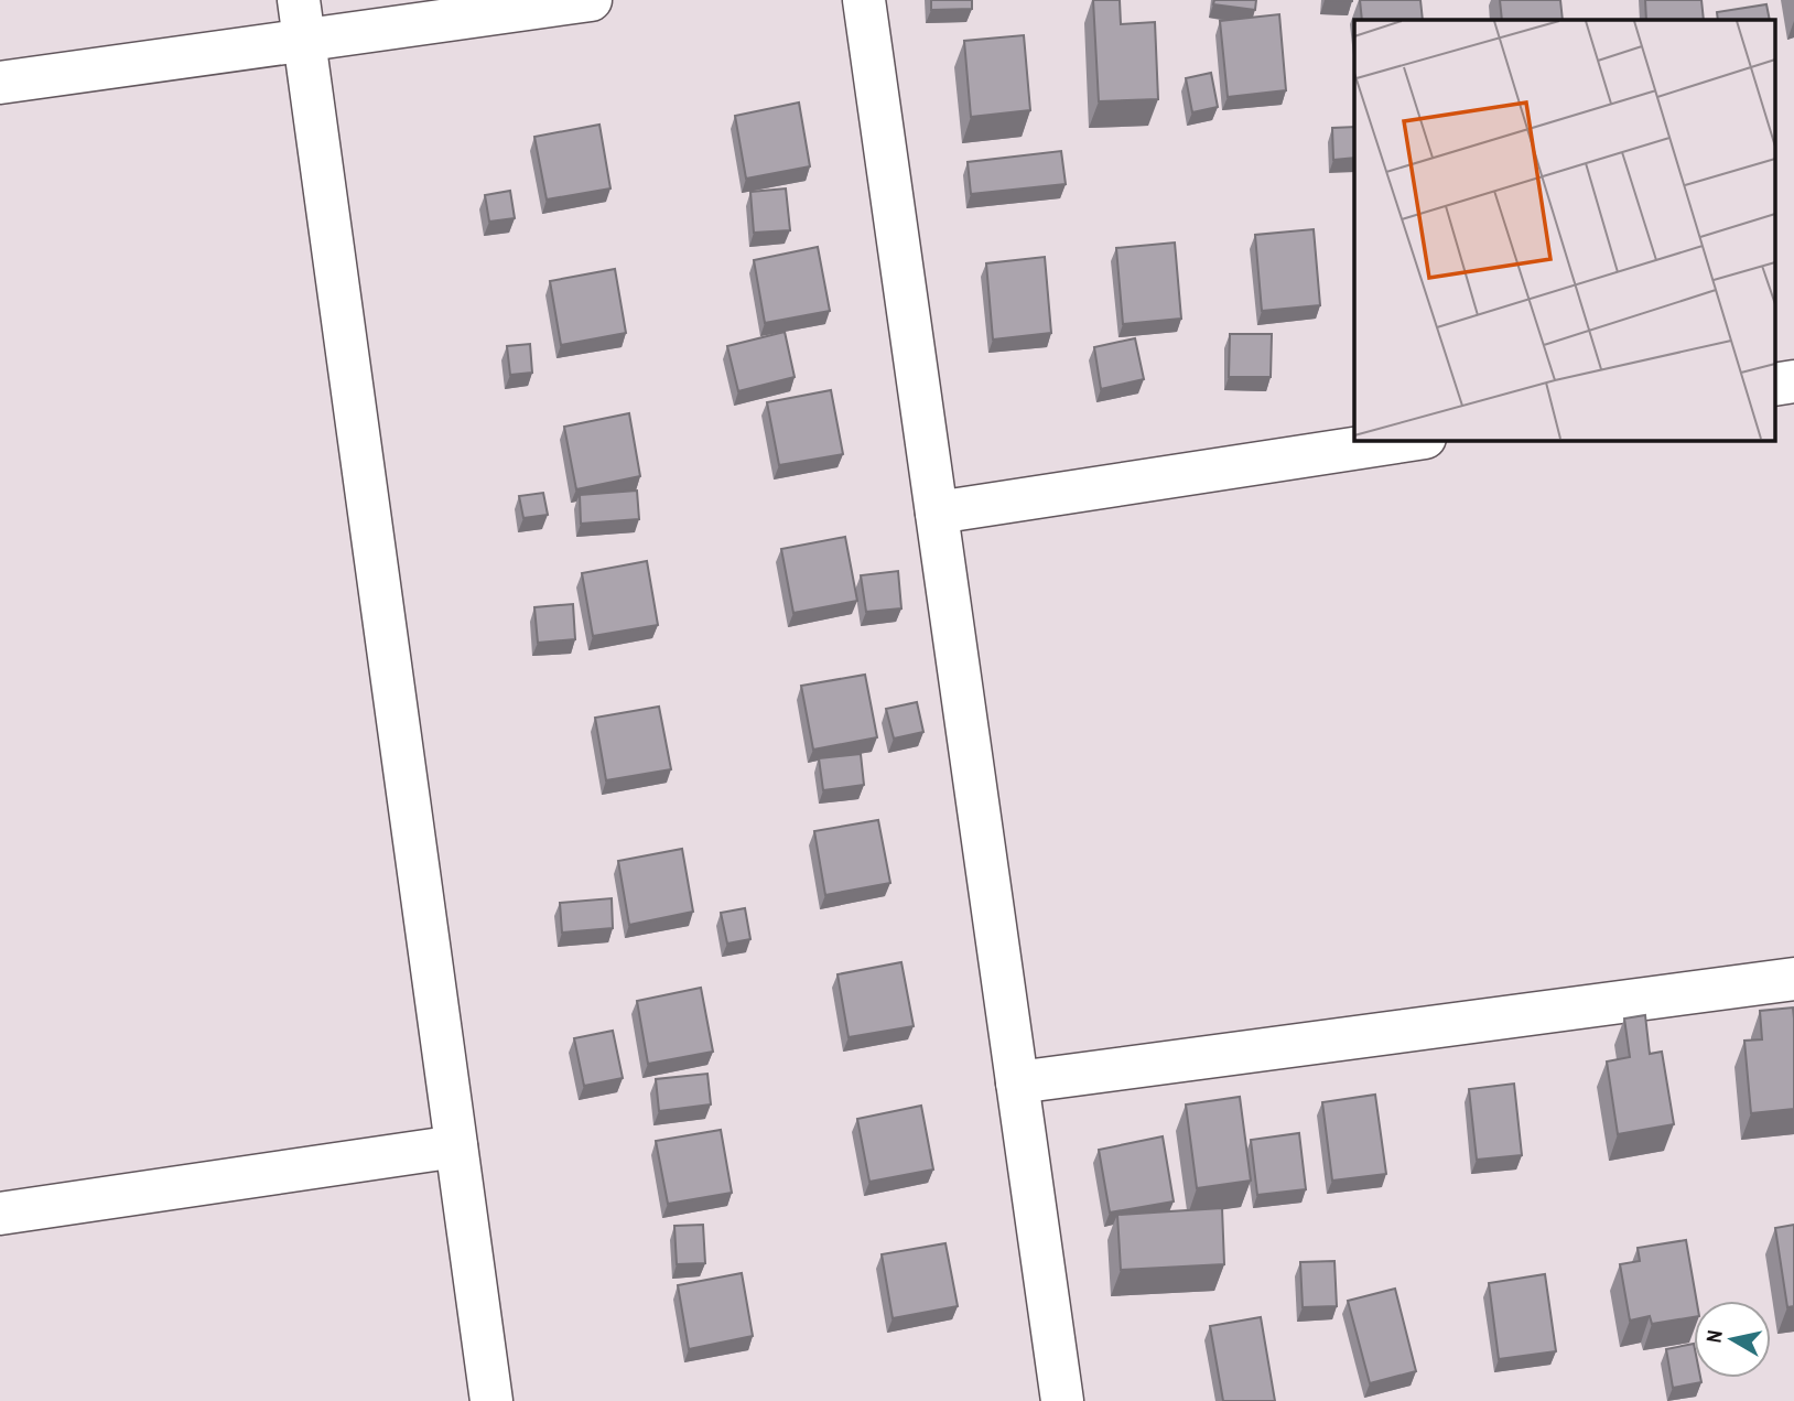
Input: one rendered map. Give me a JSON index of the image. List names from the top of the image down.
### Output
{
  "north": "left"
}
